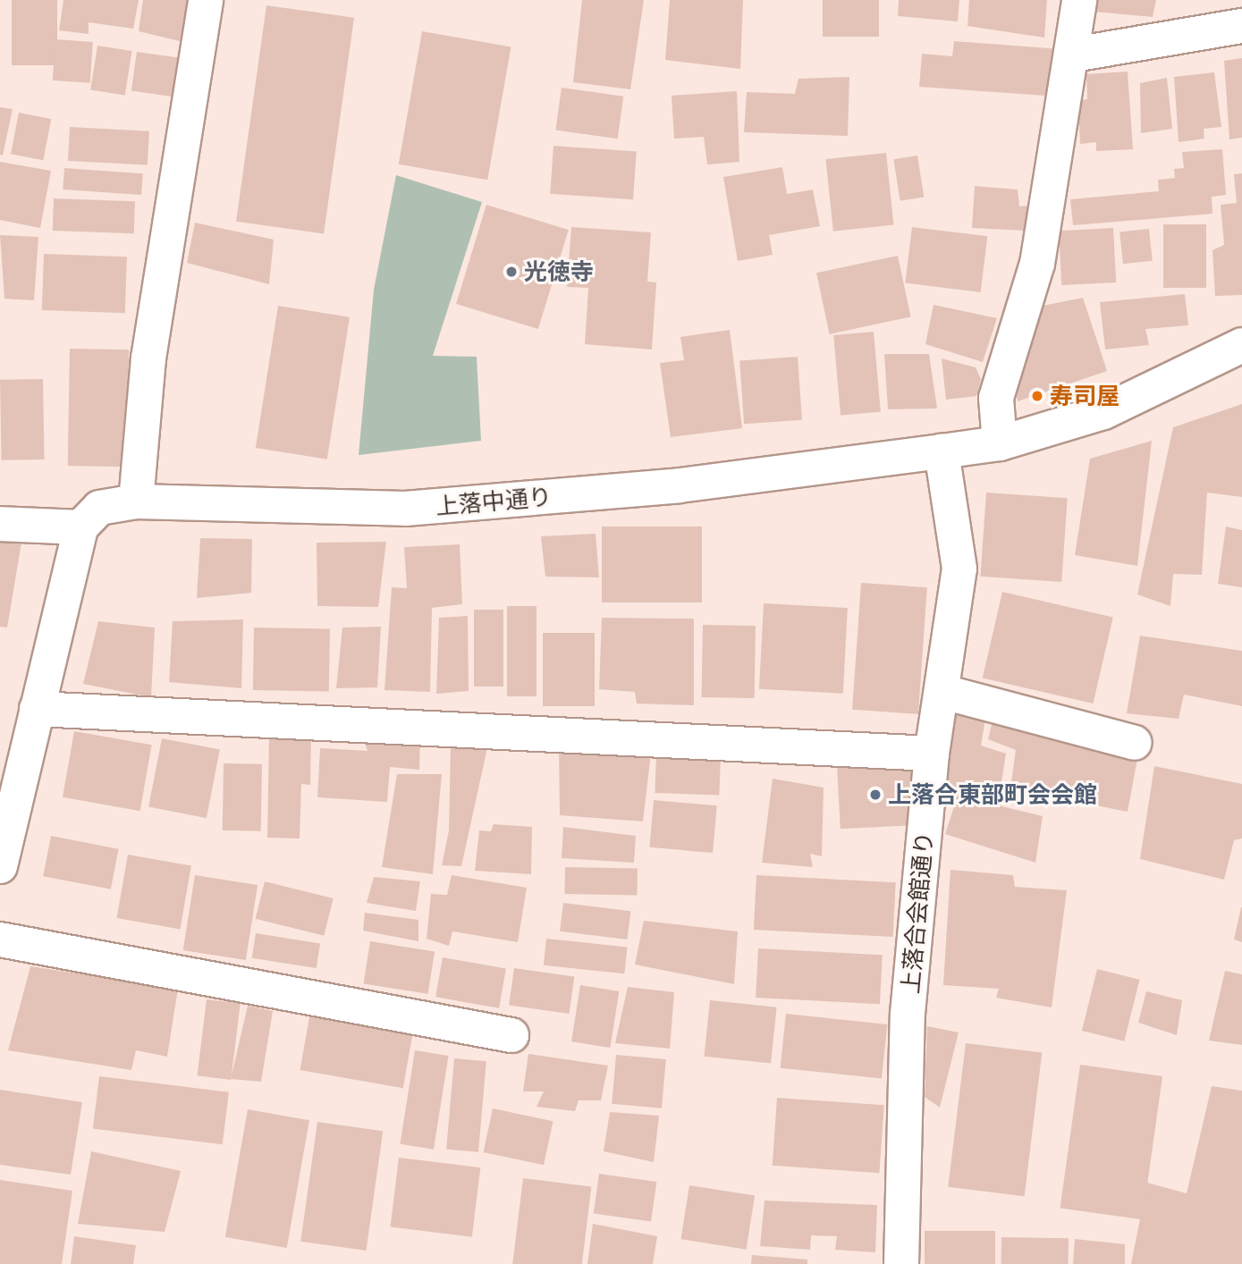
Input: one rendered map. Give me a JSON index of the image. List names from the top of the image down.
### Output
{
  "streets": {
    "street": ["上落中通り", "上落合会館通り"]
  },
  "crossings": [
    ["上落中通り", "上落合会館通り"]
  ],
  "places": ["光徳寺", "寿司屋", "上落合東部町会会館"]
}
